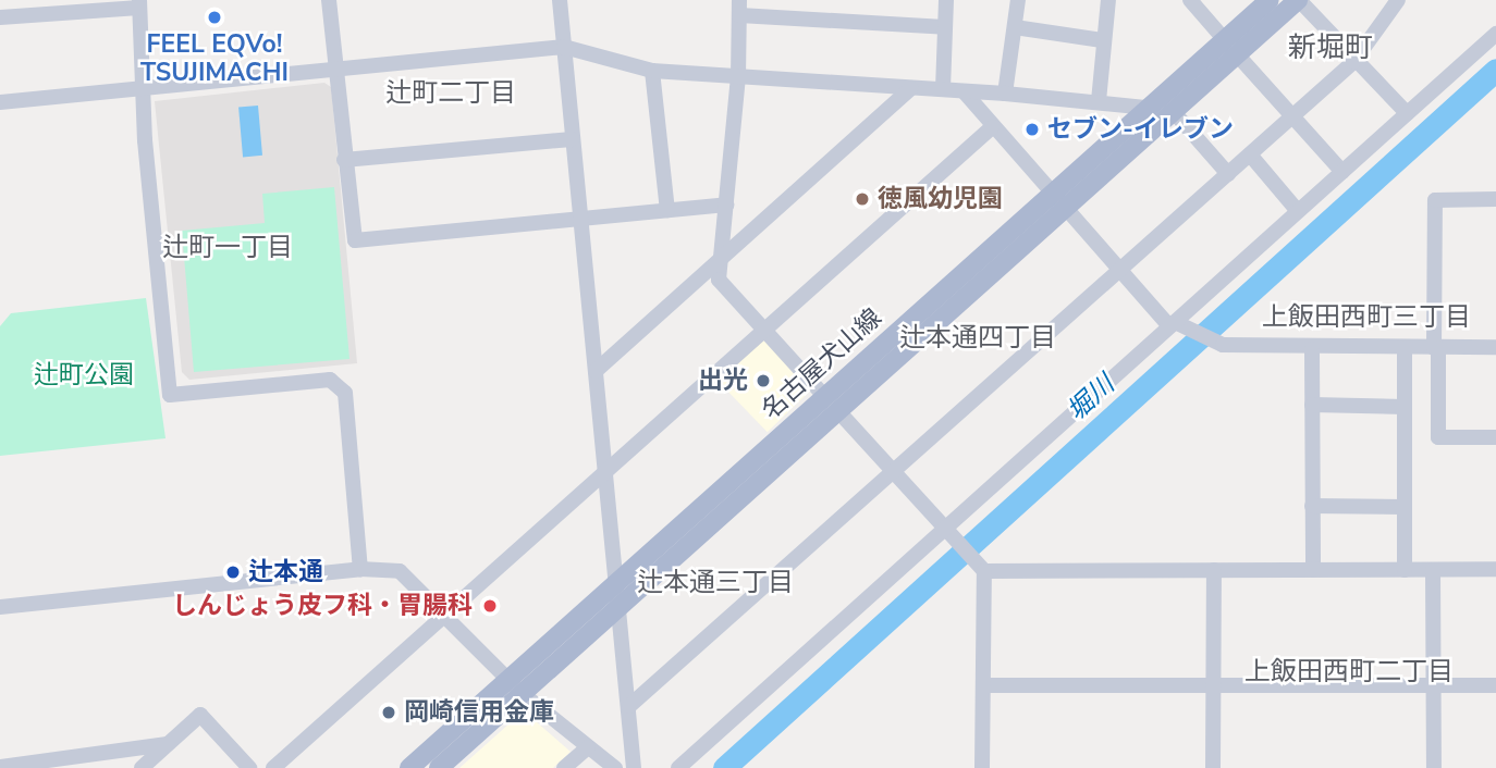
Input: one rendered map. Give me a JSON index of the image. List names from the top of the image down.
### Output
{
  "streets": {
    "main road": ["名古屋犬山線"]
  },
  "districts": [
    "新堀町",
    "辻町二丁目",
    "辻町一丁目",
    "上飯田西町三丁目",
    "辻本通四丁目",
    "辻本通三丁目",
    "上飯田西町二丁目"
  ],
  "water": ["堀川"],
  "parks": ["辻町公園"],
  "places": [
    "FEEL EQVo! TSUJIMACHI",
    "セブン-イレブン",
    "徳風幼児園",
    "出光",
    "辻本通",
    "しんじょう皮フ科・胃腸科",
    "岡崎信用金庫"
  ]
}
